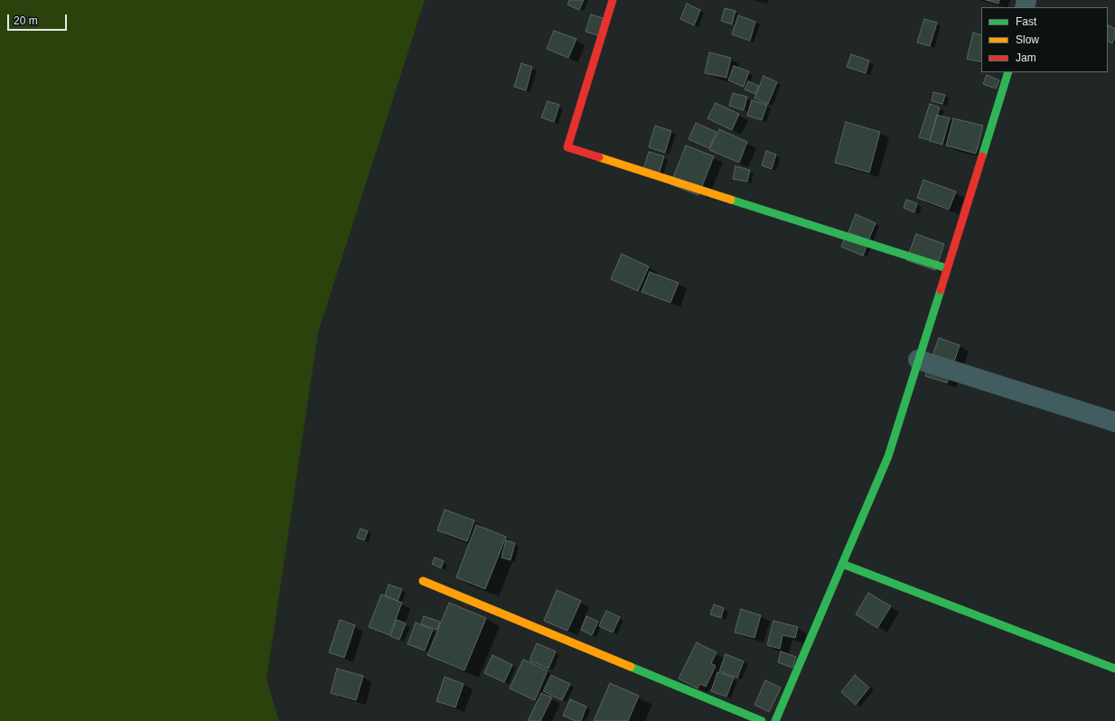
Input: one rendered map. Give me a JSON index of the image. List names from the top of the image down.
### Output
{
  "legend": ["Fast", "Slow", "Jam"],
  "scale_bar": "20 m"
}
